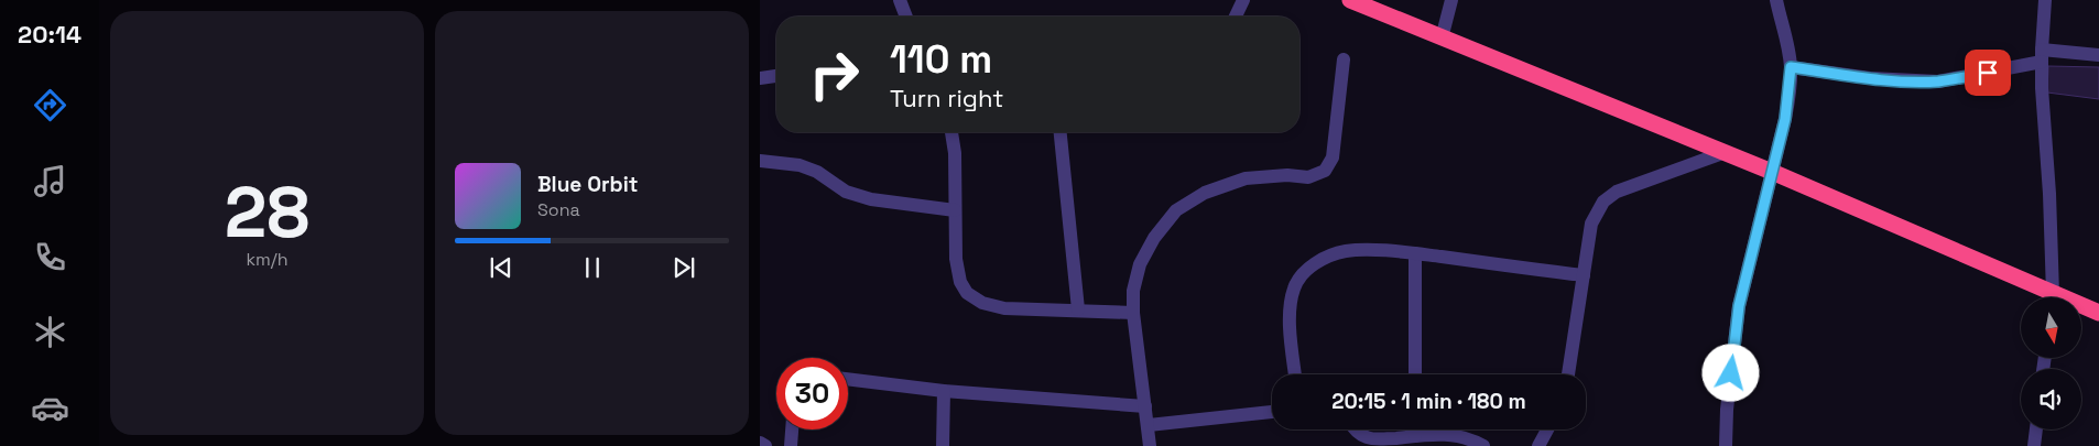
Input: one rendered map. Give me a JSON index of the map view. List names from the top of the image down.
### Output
{
  "north": "bottom",
  "page": {
    "tabs": "20:14",
    "tile": ["28", "km/h"],
    "turn": ["110 m", "Turn right"],
    "song": ["Blue Orbit", "Sona"],
    "limit": "30",
    "trip": "20:15 · 1 min · 180 m"
  }
}
